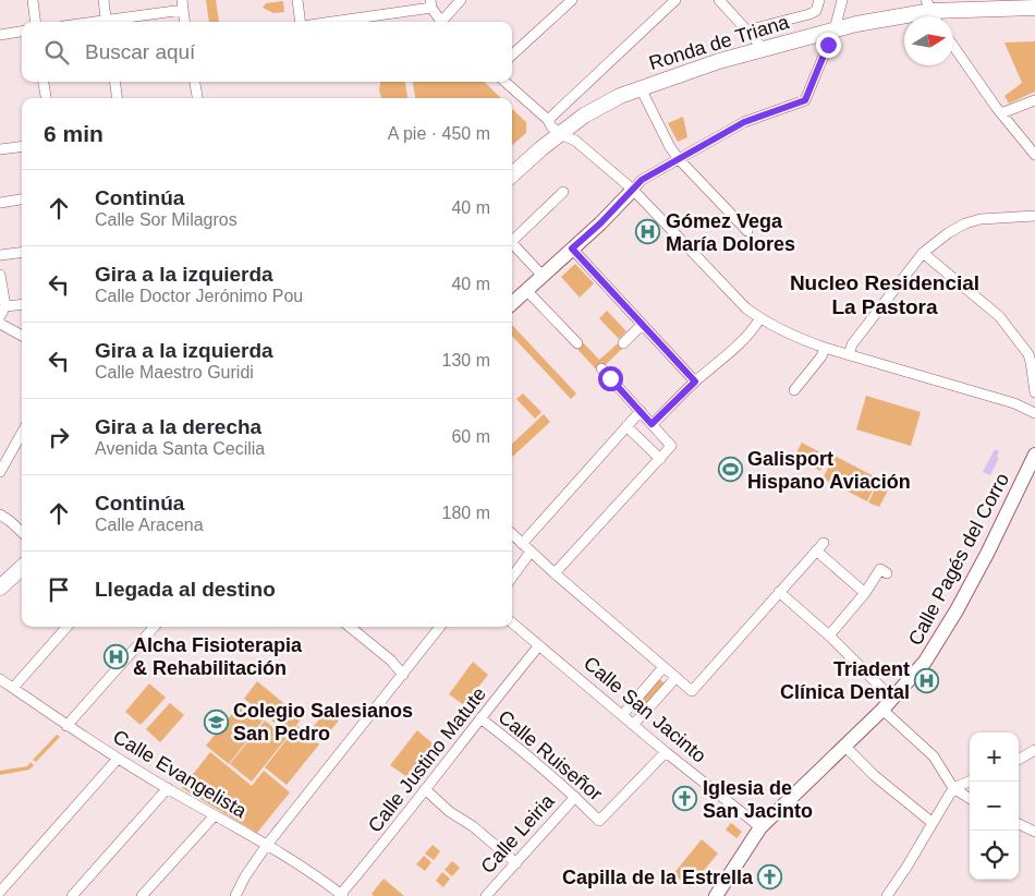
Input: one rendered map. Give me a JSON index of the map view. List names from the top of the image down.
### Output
{
  "streets": {
    "main road": ["Ronda de Triana", "Calle Pagés del Corro"],
    "street": [
      "Calle San Jacinto",
      "Calle Ruiseñor",
      "Calle Justino Matute",
      "Calle Evangelista",
      "Calle Leiria"
    ]
  },
  "crossings": [
    ["Calle Pagés del Corro", "Calle San Jacinto"],
    ["Calle San Jacinto", "Calle Ruiseñor"],
    ["Calle San Jacinto", "Calle Justino Matute"],
    ["Calle Ruiseñor", "Calle Justino Matute"],
    ["Calle Ruiseñor", "Calle Leiria"],
    ["Calle Justino Matute", "Calle Evangelista"]
  ],
  "districts": ["Nucleo Residencial La Pastora"],
  "places": {
    "hospital": ["Gómez Vega María Dolores", "Alcha Fisioterapia & Rehabilitación", "Triadent Clínica Dental"],
    "sports": ["Galisport Hispano Aviación"],
    "school or university": ["Colegio Salesianos San Pedro"],
    "church": ["Iglesia de San Jacinto", "Capilla de la Estrella"]
  },
  "north": "right",
  "page": {
    "search": "Buscar aquí",
    "heading": ["6 min", "A pie · 450 m"],
    "list": [
      ["Continúa", "Calle Sor Milagros", "40 m"],
      ["Gira a la izquierda", "Calle Doctor Jerónimo Pou", "40 m"],
      ["Gira a la izquierda", "Calle Maestro Guridi", "130 m"],
      ["Gira a la derecha", "Avenida Santa Cecilia", "60 m"],
      ["Continúa", "Calle Aracena", "180 m"],
      "Llegada al destino"
    ],
    "map_buttons": ["+", "−"]
  }
}
